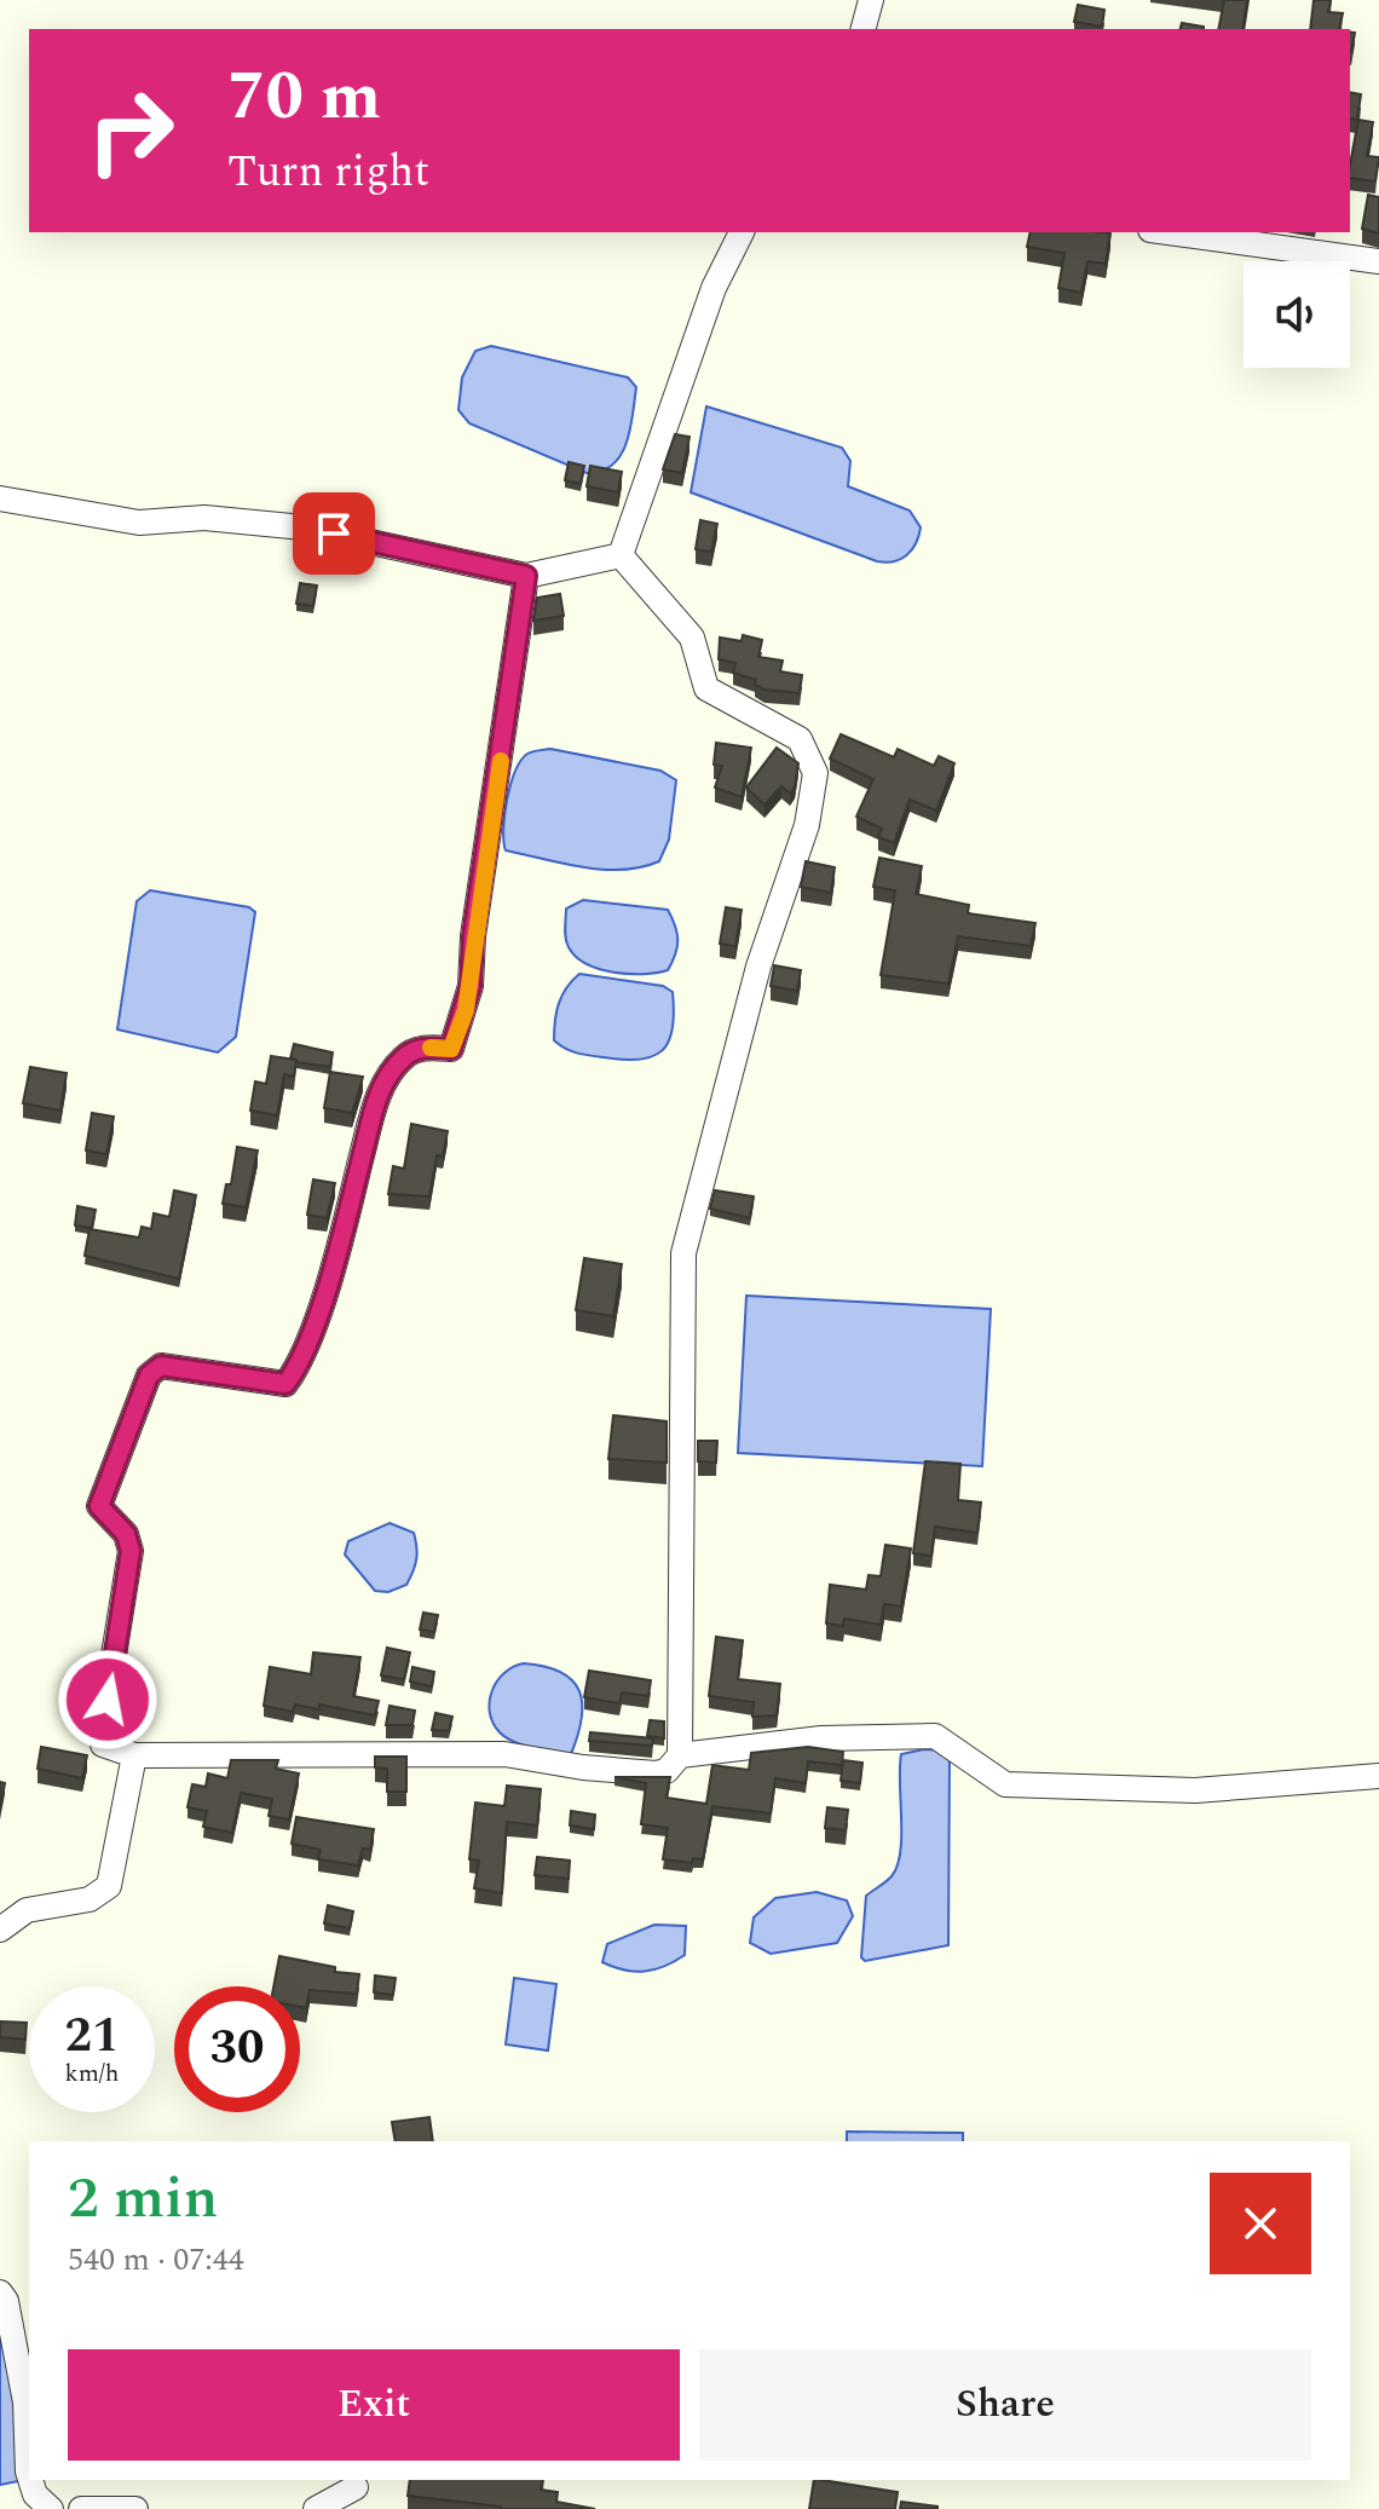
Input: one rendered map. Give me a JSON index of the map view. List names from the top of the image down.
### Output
{
  "page": {
    "turn": ["70 m", "Turn right"],
    "speed": "21 km/h",
    "limit": "30",
    "heading": ["2 min", "540 m · 07:44"],
    "buttons": ["Exit", "Share"]
  }
}
